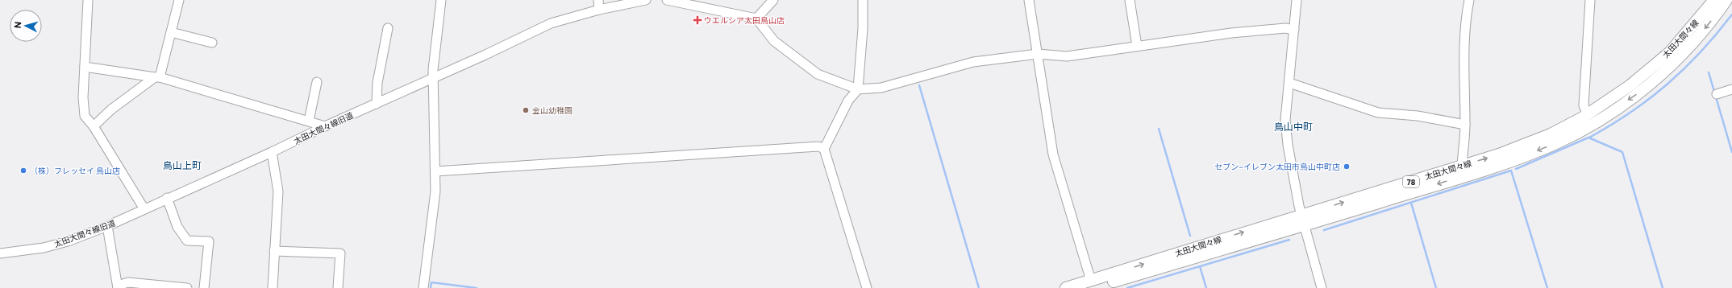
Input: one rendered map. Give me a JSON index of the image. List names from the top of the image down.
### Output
{
  "streets": {
    "main road": ["太田大間々線", "78"],
    "street": ["太田大間々線旧道"]
  },
  "districts": ["鳥山中町", "鳥山上町"],
  "places": {
    "health": ["ウエルシア太田鳥山店"],
    "other": ["金山幼稚園", "セブン−イレブン太田市鳥山中町店", "（株）フレッセイ 鳥山店"]
  },
  "north": "left"
}
